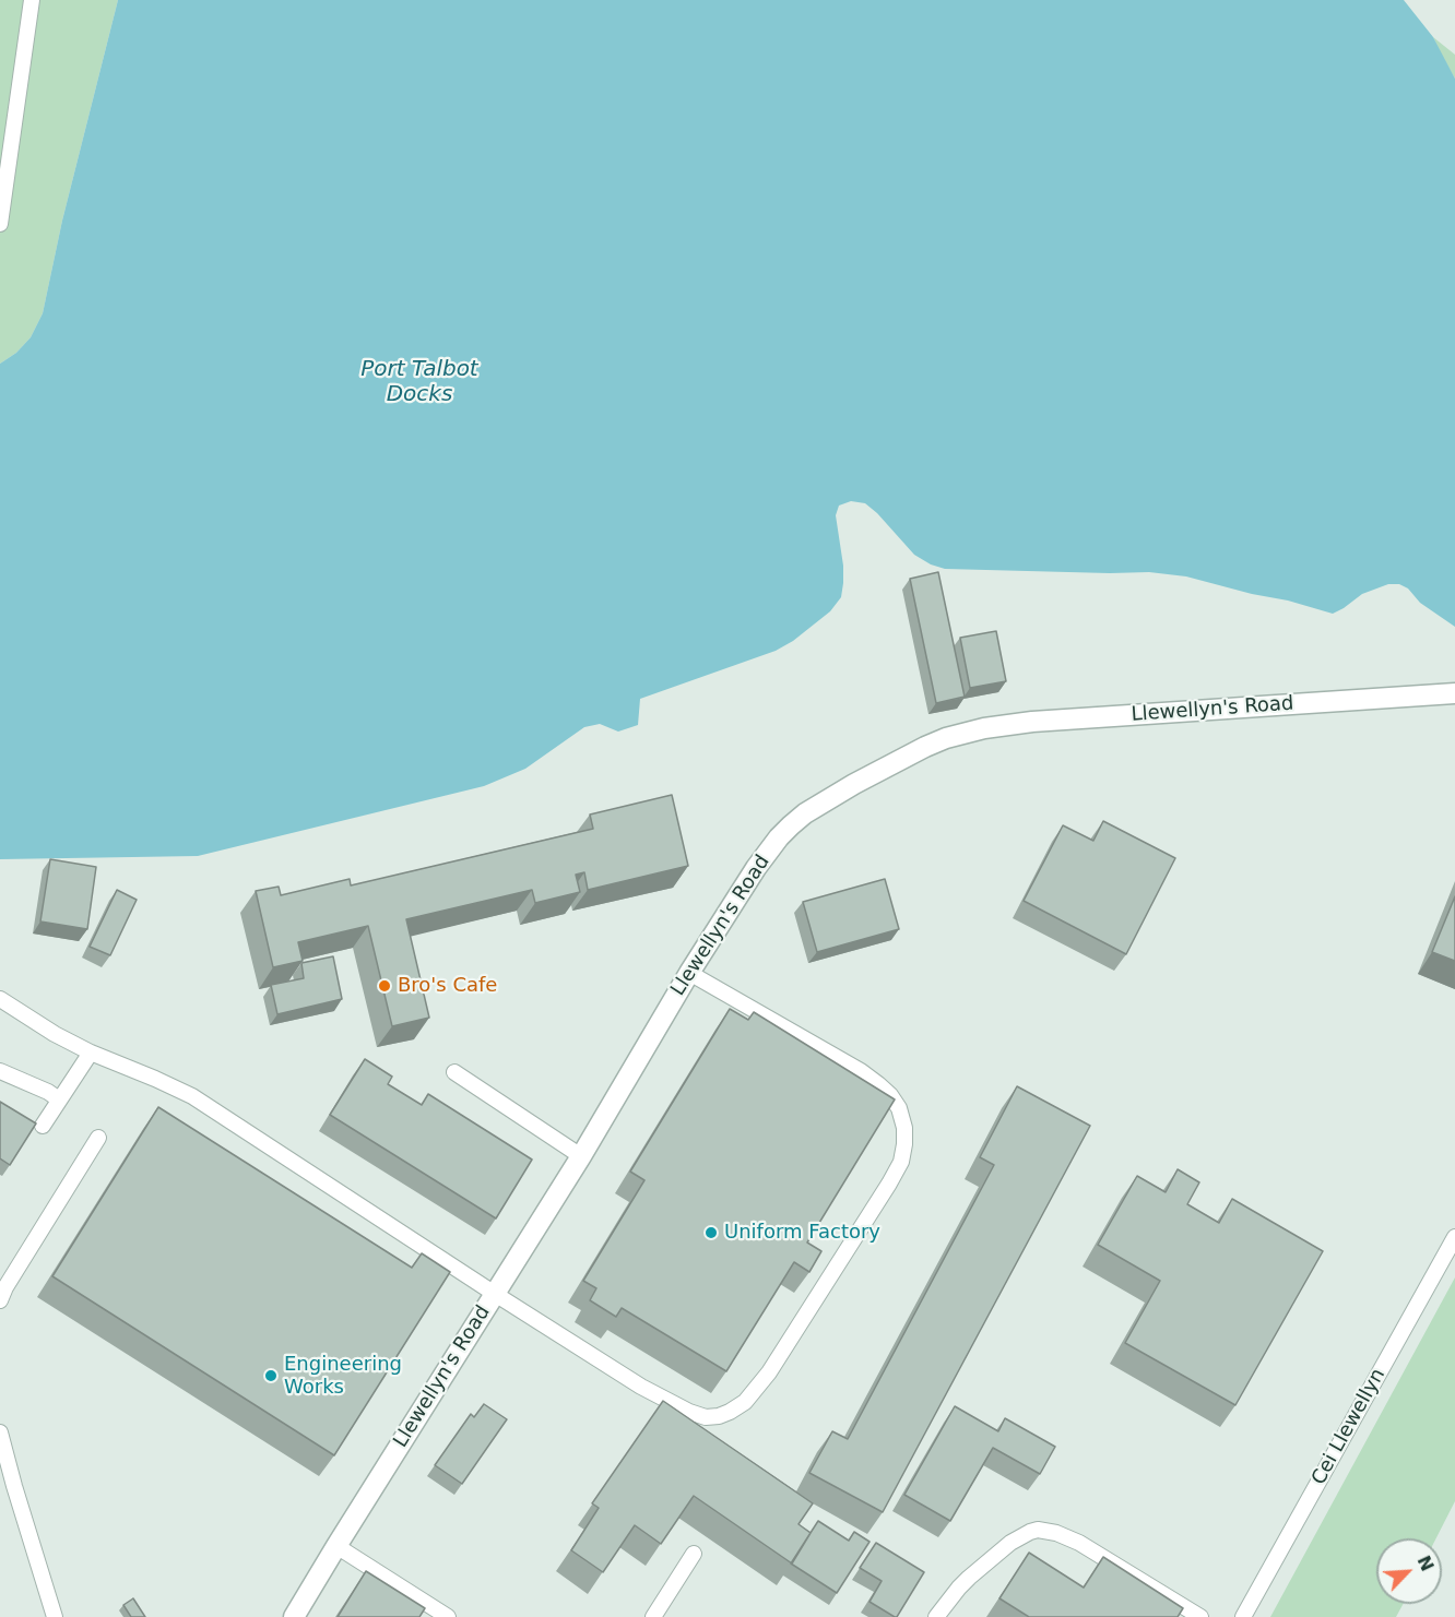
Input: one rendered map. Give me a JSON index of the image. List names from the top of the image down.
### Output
{
  "streets": {
    "street": ["Llewellyn's Road"],
    "lane": ["Cei Llewellyn"]
  },
  "water": ["Port Talbot Docks"],
  "places": ["Bro's Cafe", "Uniform Factory", "Engineering Works"],
  "north": "top right"
}
